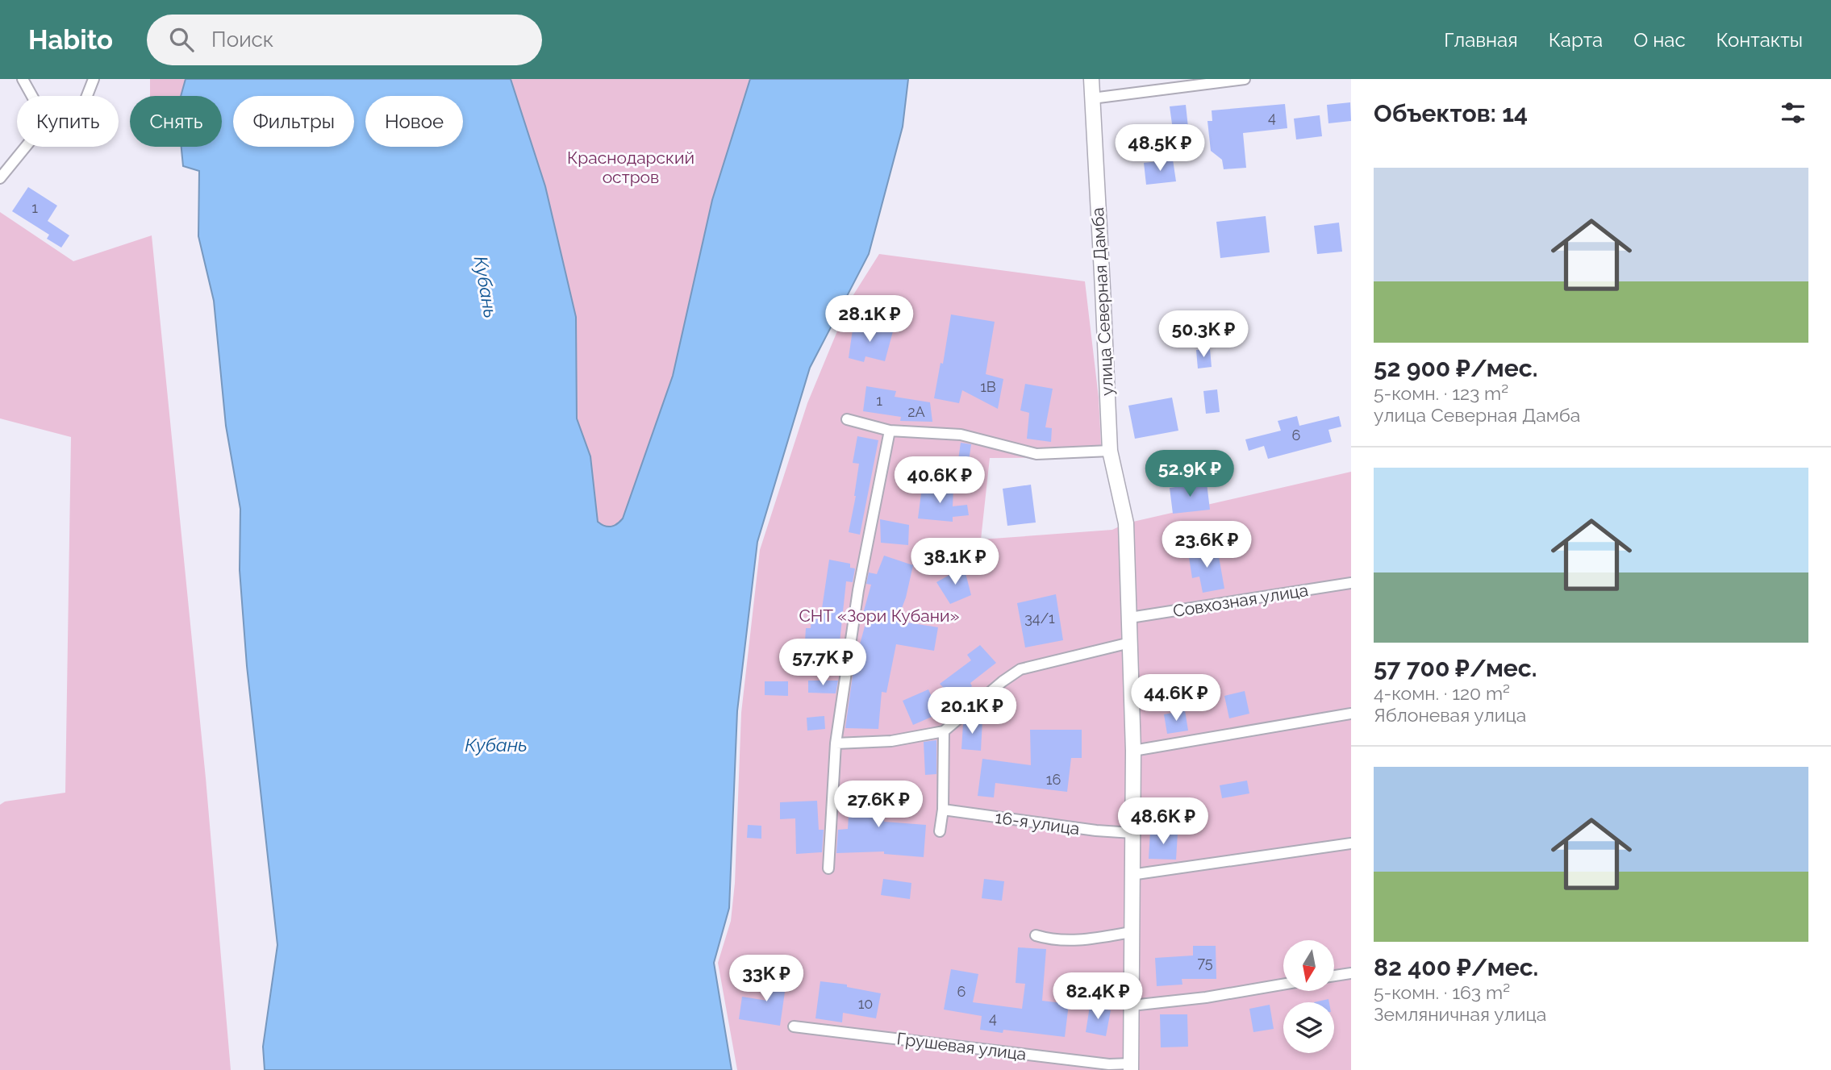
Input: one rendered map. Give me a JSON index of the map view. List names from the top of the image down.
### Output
{
  "streets": {
    "street": [
      "улица Северная Дамба",
      "Совхозная улица",
      "16-я улица",
      "Грушевая улица"
    ]
  },
  "crossings": [
    ["улица Северная Дамба", "Совхозная улица"],
    ["улица Северная Дамба", "16-я улица"],
    ["улица Северная Дамба", "Грушевая улица"]
  ],
  "water": ["Кубань"],
  "parks": ["Краснодарский остров", "СНТ «Зори Кубани»"],
  "house_numbers": [
    "4",
    "1",
    "1В",
    "1",
    "2А",
    "6",
    "34/1",
    "16",
    "75",
    "6",
    "10",
    "4"
  ],
  "north": "bottom",
  "page": {
    "header": "Habito",
    "search": "Поиск",
    "nav": [
      "Главная",
      "Карта",
      "О нас",
      "Контакты"
    ],
    "heading": "Объектов: 14",
    "chip": [
      "Купить",
      "Снять",
      "Фильтры",
      "Новое"
    ],
    "price": [
      "48.5K ₽",
      "28.1K ₽",
      "50.3K ₽",
      "52.9K ₽",
      "40.6K ₽",
      "23.6K ₽",
      "38.1K ₽",
      "57.7K ₽",
      "44.6K ₽",
      "20.1K ₽",
      "27.6K ₽",
      "48.6K ₽",
      "33K ₽",
      "82.4K ₽"
    ],
    "list": [
      {
        "name": "52 900 ₽/мес.",
        "note": "5-комн. · 123 m² · улица Северная Дамба"
      },
      {
        "name": "57 700 ₽/мес.",
        "note": "4-комн. · 120 m² · Яблоневая улица"
      },
      {
        "name": "82 400 ₽/мес.",
        "note": "5-комн. · 163 m² · Земляничная улица"
      }
    ]
  }
}
